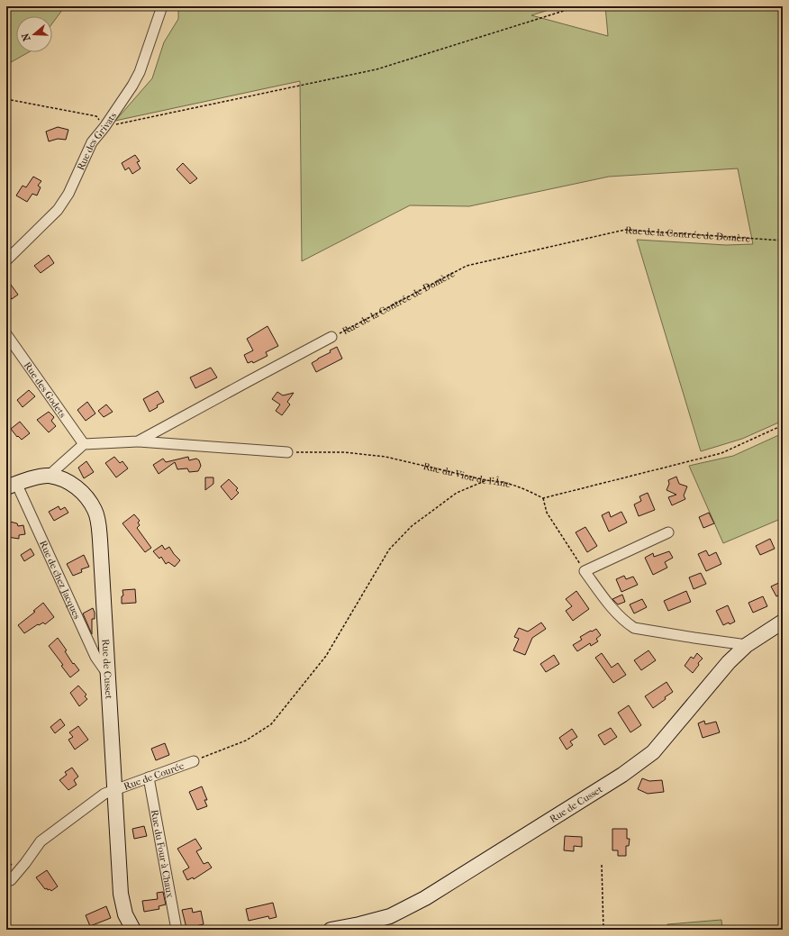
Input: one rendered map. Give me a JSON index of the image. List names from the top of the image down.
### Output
{
  "streets": {
    "street": [
      "Rue des Grivats",
      "Rue de la Contrée de Domère",
      "Rue des Godets",
      "Rue de chez Jacques",
      "Rue de Cusset",
      "Rue de Courée",
      "Rue du Four à Chaux"
    ],
    "path": ["Rue du Viou de l'Âne"]
  },
  "crossings": [
    ["Rue de la Contrée de Domère", "Rue des Godets"],
    ["Rue de chez Jacques", "Rue de Cusset"],
    ["Rue de Cusset", "Rue de Courée"],
    ["Rue de Courée", "Rue du Four à Chaux"]
  ],
  "north": "left"
}
